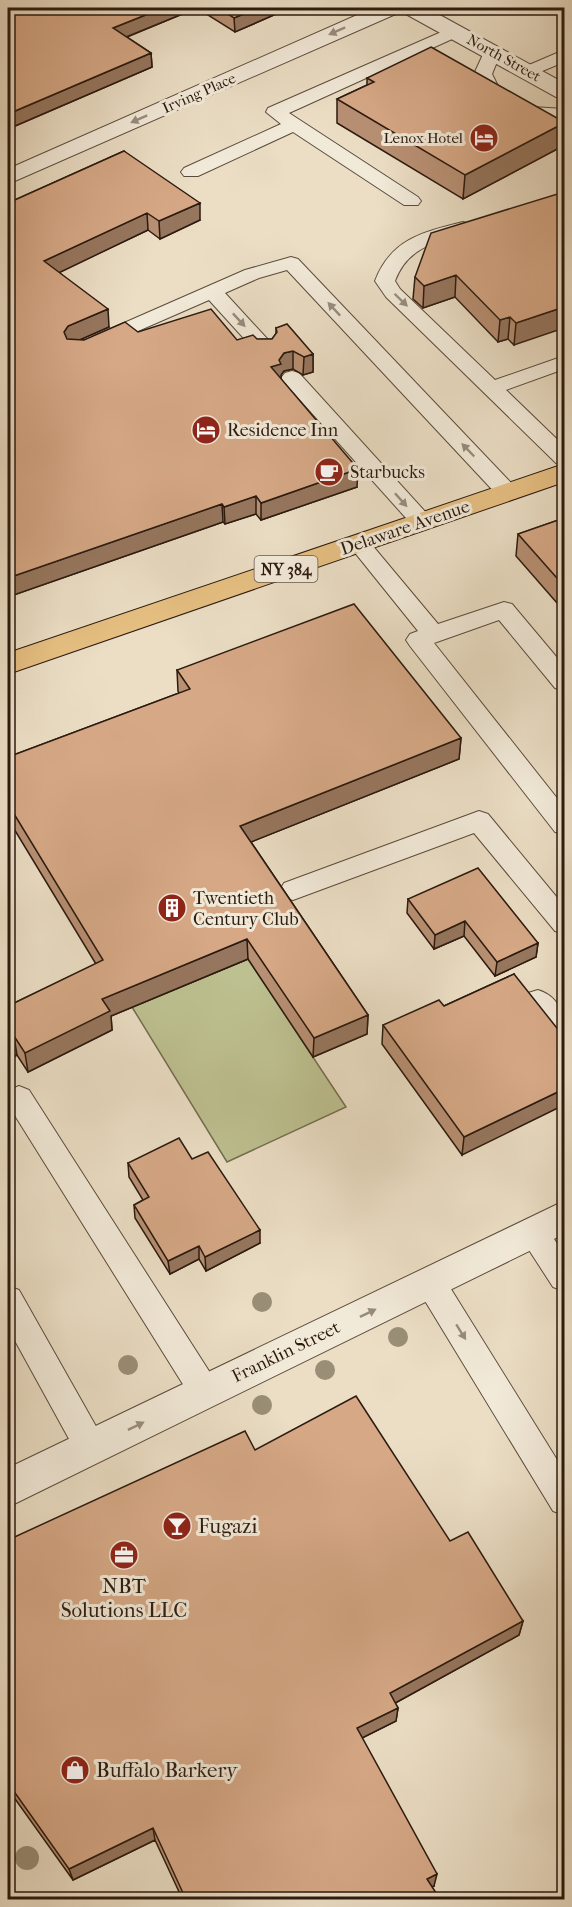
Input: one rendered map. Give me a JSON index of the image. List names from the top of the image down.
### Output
{
  "streets": {
    "main road": ["Delaware Avenue", "NY 384"],
    "street": ["North Street", "Irving Place", "Franklin Street"]
  },
  "one_way": ["Irving Place", "Franklin Street"],
  "places": {
    "hotel": ["Lenox Hotel", "Residence Inn"],
    "cafe": ["Starbucks"],
    "building": ["Twentieth Century Club"],
    "bar": ["Fugazi"],
    "office": ["NBT Solutions LLC"],
    "shop": ["Buffalo Barkery"]
  }
}
